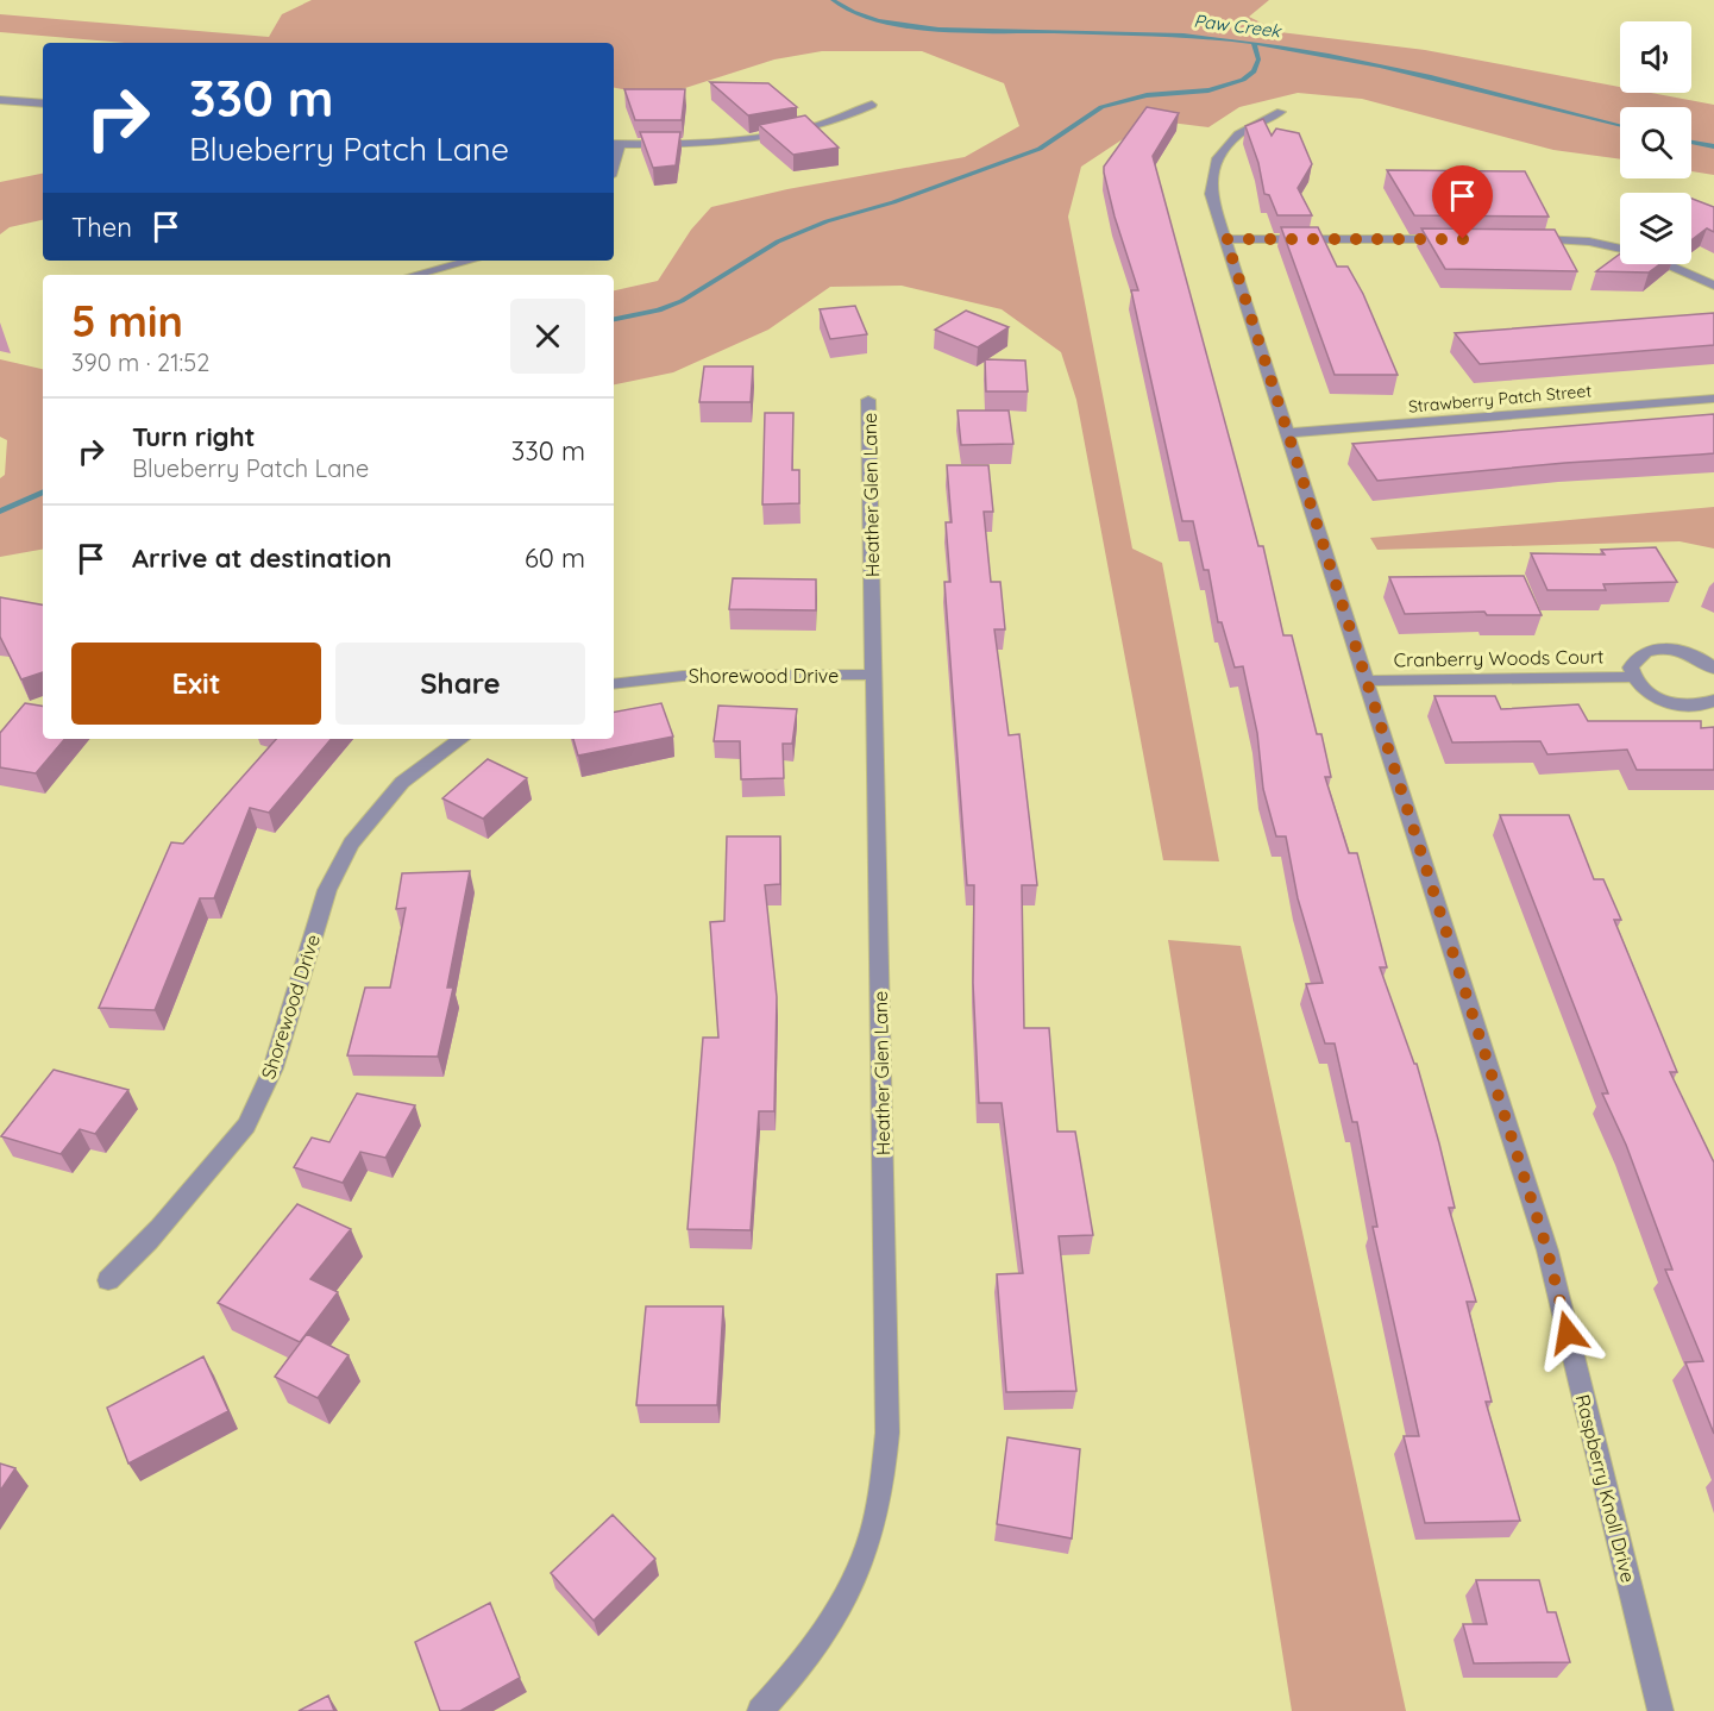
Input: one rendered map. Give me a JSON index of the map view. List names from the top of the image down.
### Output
{
  "streets": {
    "street": [
      "Strawberry Patch Street",
      "Heather Glen Lane",
      "Cranberry Woods Court",
      "Shorewood Drive",
      "Raspberry Knoll Drive"
    ]
  },
  "crossings": [
    ["Strawberry Patch Street", "Raspberry Knoll Drive"],
    ["Heather Glen Lane", "Shorewood Drive"],
    ["Cranberry Woods Court", "Raspberry Knoll Drive"]
  ],
  "water": ["Paw Creek"],
  "page": {
    "turn": ["330 m", "Blueberry Patch Lane"],
    "then": "Then",
    "heading": ["5 min", "390 m · 21:52"],
    "list": [
      {
        "name": "Turn right",
        "note": "Blueberry Patch Lane",
        "value": "330 m"
      },
      {
        "name": "Arrive at destination",
        "value": "60 m"
      }
    ],
    "buttons": ["Exit", "Share"]
  }
}
